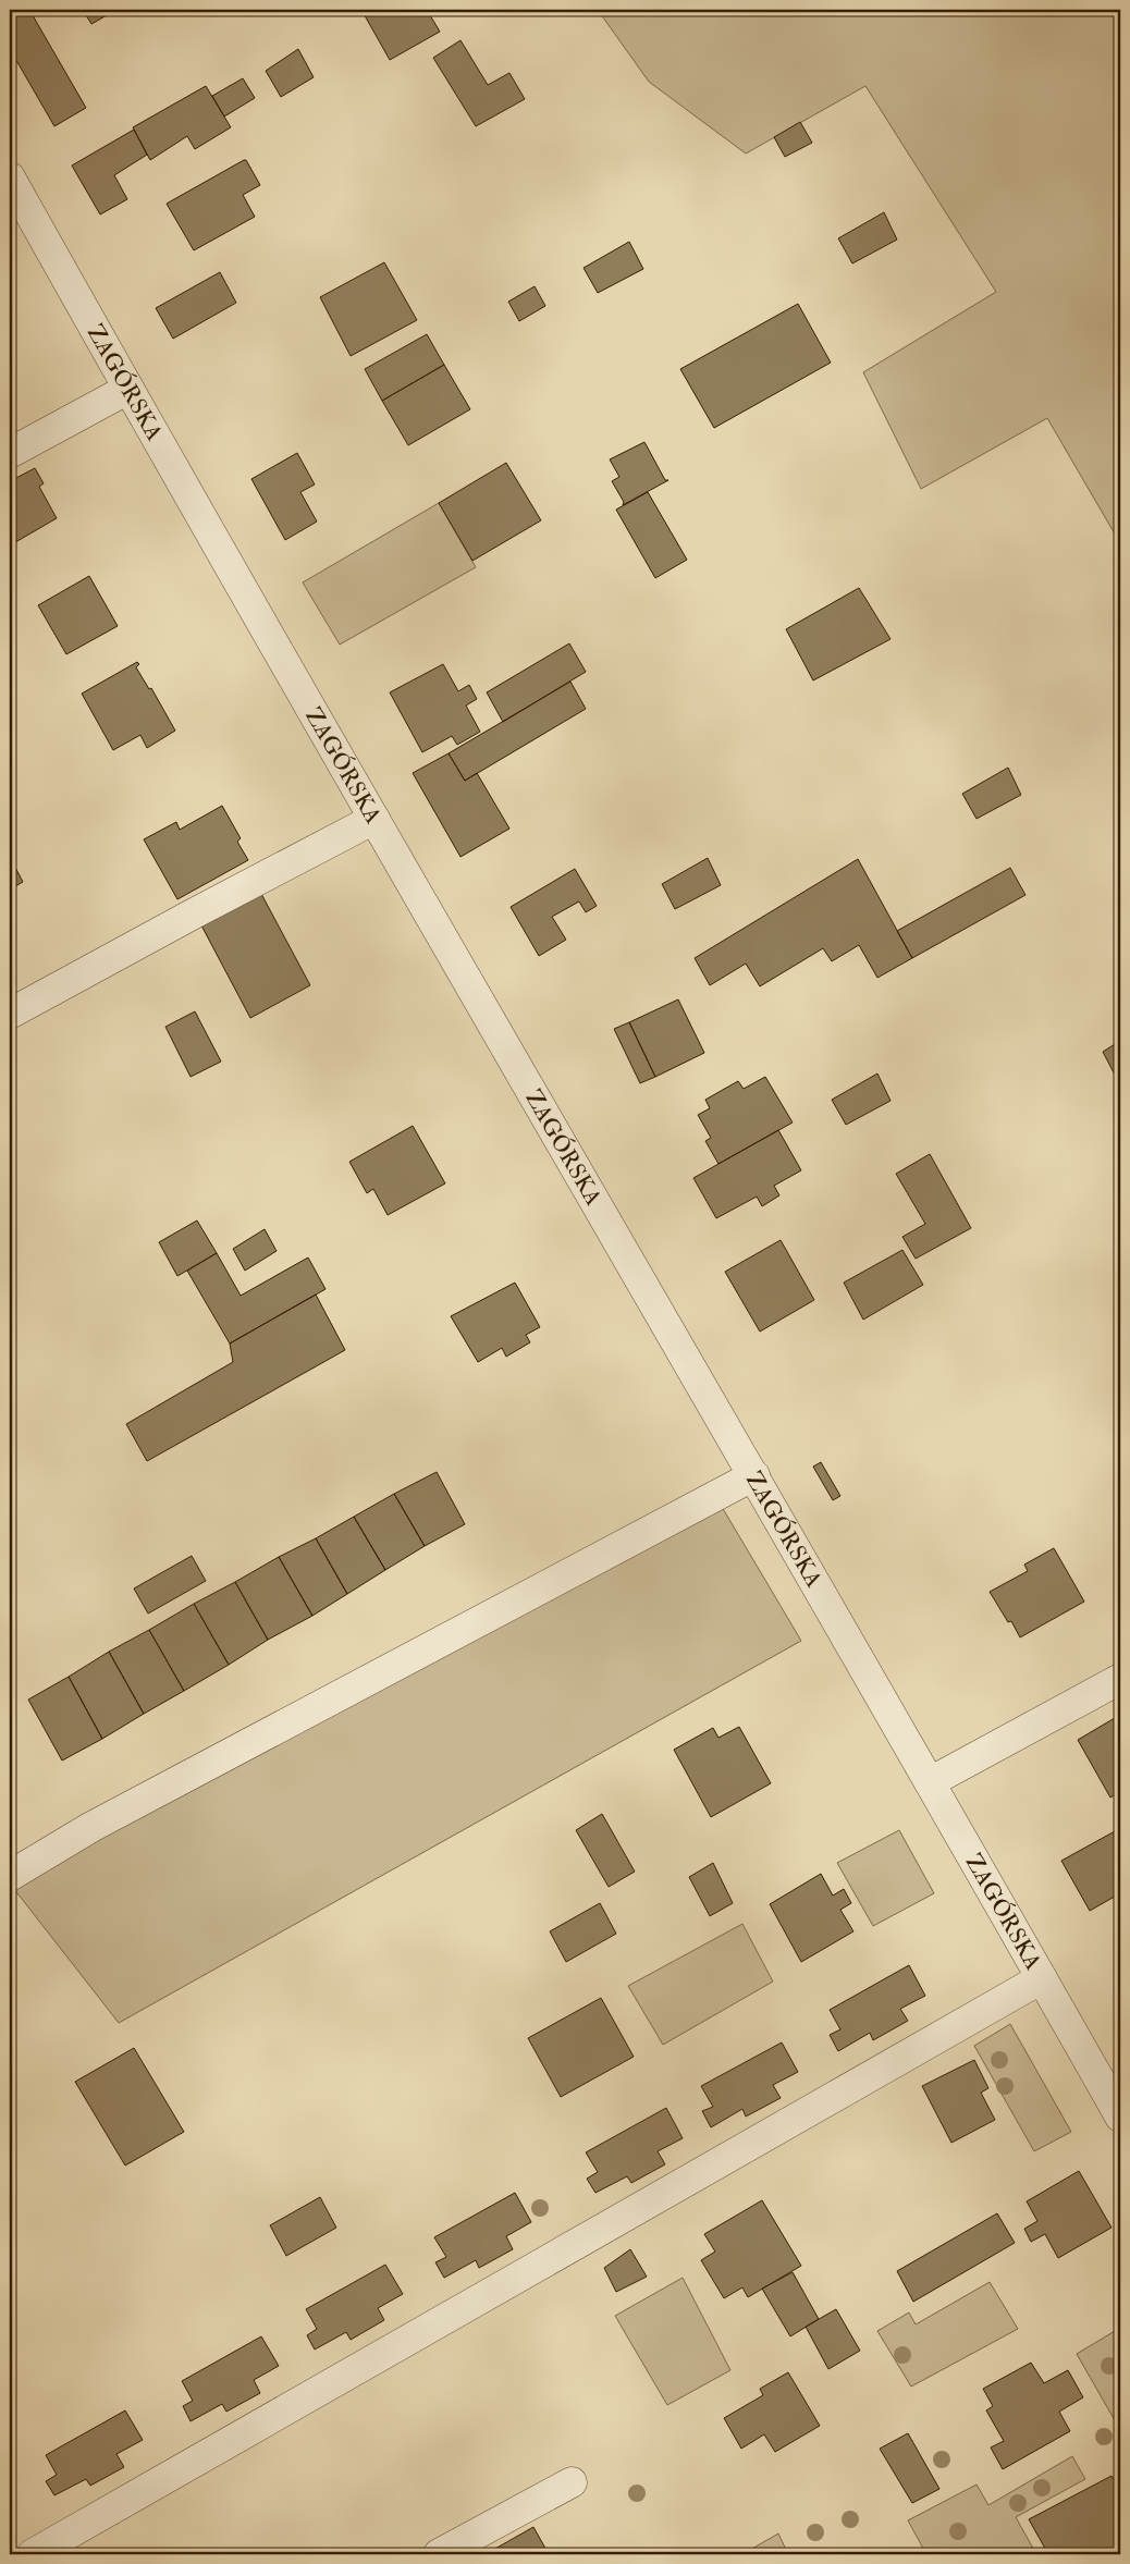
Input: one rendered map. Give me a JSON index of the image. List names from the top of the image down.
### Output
{
  "streets": {
    "street": ["ZAGÓRSKA"]
  }
}
